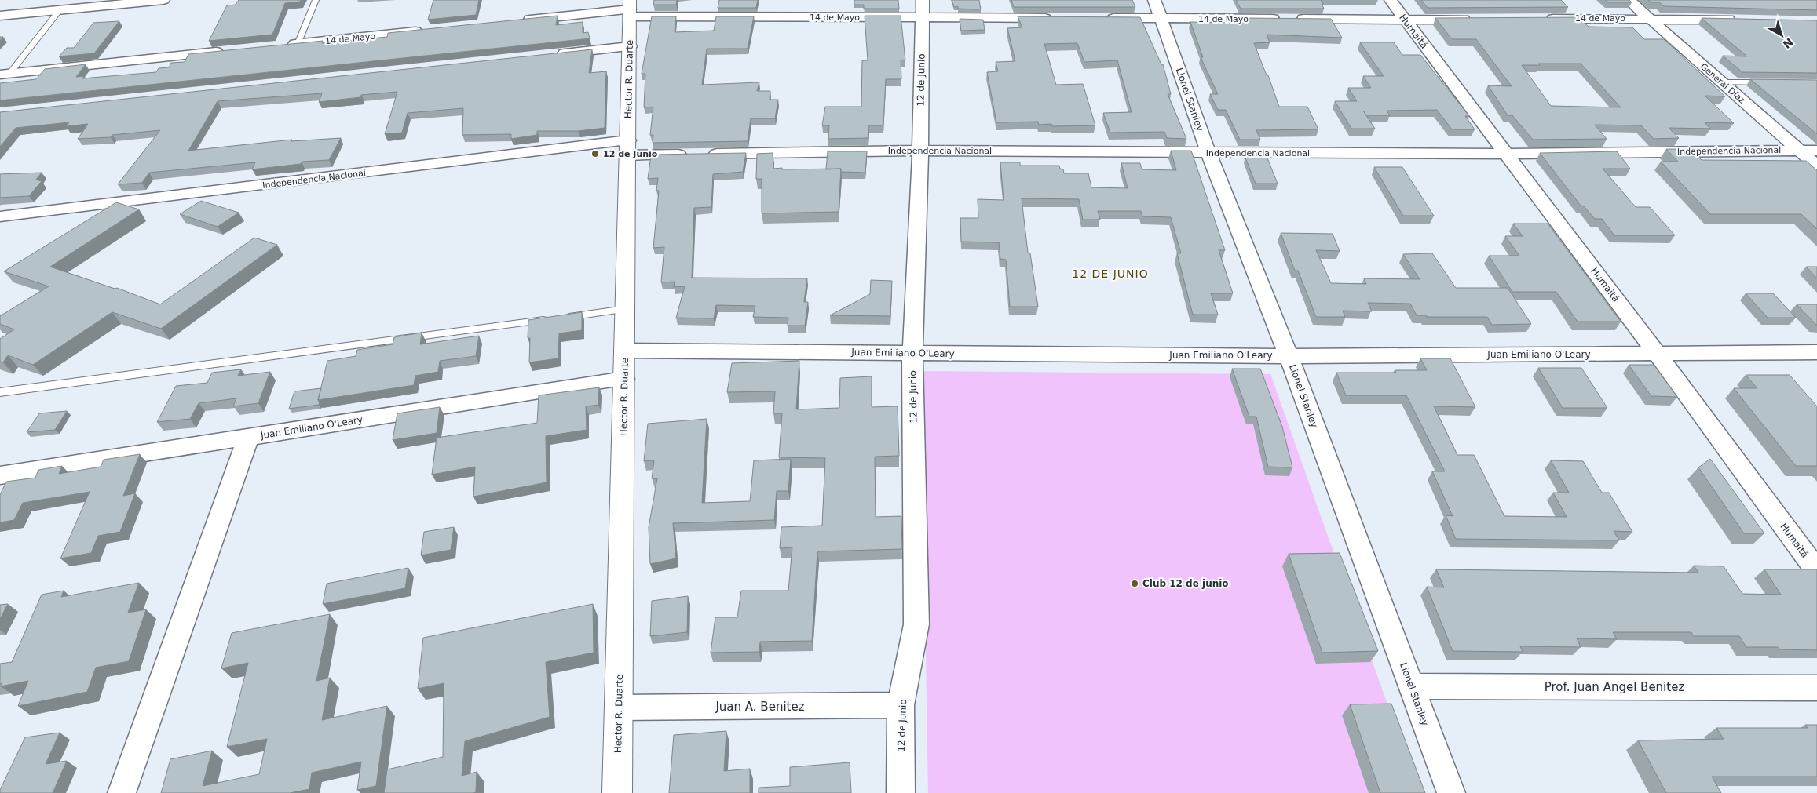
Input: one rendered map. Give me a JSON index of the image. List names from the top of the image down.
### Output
{
  "streets": {
    "street": [
      "14 de Mayo",
      "Humaitá",
      "Hector R. Duarte",
      "12 de Junio",
      "General Díaz",
      "Lionel Stanley",
      "Independencia Nacional",
      "Juan Emiliano O'Leary",
      "Prof. Juan Angel Benitez",
      "Juan A. Benitez"
    ]
  },
  "crossings": [
    ["14 de Mayo", "Humaitá"],
    ["14 de Mayo", "Hector R. Duarte"],
    ["14 de Mayo", "12 de Junio"],
    ["14 de Mayo", "General Díaz"],
    ["14 de Mayo", "Lionel Stanley"],
    ["Humaitá", "Independencia Nacional"],
    ["Humaitá", "Juan Emiliano O'Leary"],
    ["Hector R. Duarte", "Independencia Nacional"],
    ["Hector R. Duarte", "Juan Emiliano O'Leary"],
    ["Hector R. Duarte", "Juan A. Benitez"],
    ["12 de Junio", "Independencia Nacional"],
    ["12 de Junio", "Juan Emiliano O'Leary"],
    ["12 de Junio", "Juan A. Benitez"],
    ["General Díaz", "Independencia Nacional"],
    ["Lionel Stanley", "Independencia Nacional"],
    ["Lionel Stanley", "Juan Emiliano O'Leary"],
    ["Lionel Stanley", "Prof. Juan Angel Benitez"]
  ],
  "districts": ["12 DE JUNIO"],
  "places": ["12 de Junio", "Club 12 de junio"],
  "north": "bottom right"
}
